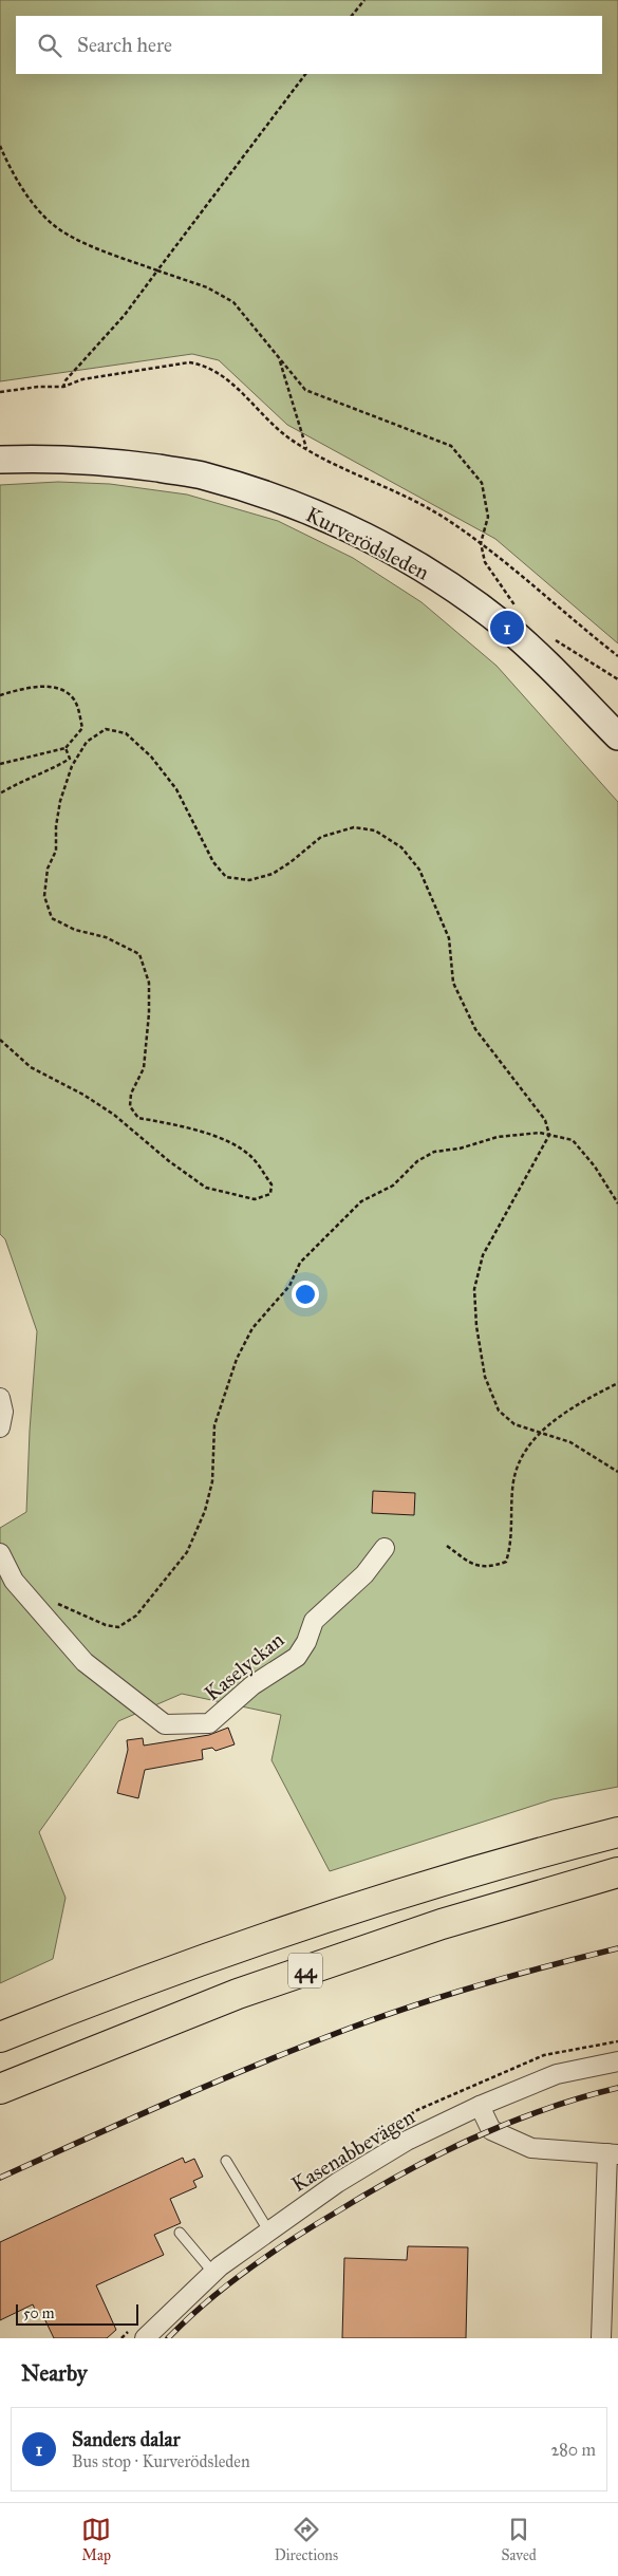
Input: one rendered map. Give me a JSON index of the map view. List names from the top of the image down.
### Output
{
  "streets": {
    "highway": ["44"],
    "main road": ["Kurverödsleden"],
    "street": ["Kaselyckan", "Kasenabbevägen"]
  },
  "scale_bar": "50 m",
  "page": {
    "search": "Search here",
    "pins": "1",
    "scale": "50 m",
    "heading": "Nearby",
    "list": [
      {
        "mark": "1",
        "name": "Sanders dalar",
        "note": "Bus stop · Kurverödsleden",
        "value": "280 m"
      }
    ],
    "nav": ["Map", "Directions", "Saved"]
  }
}
